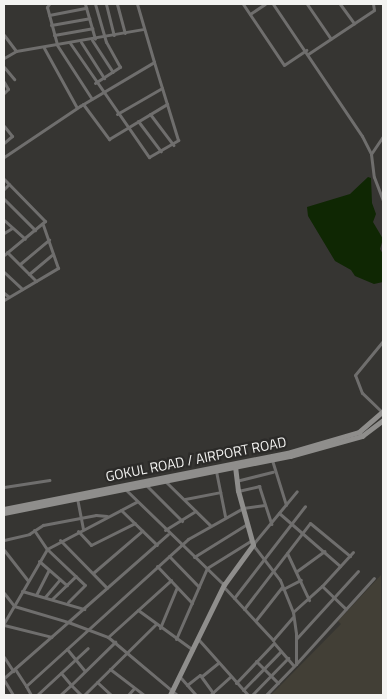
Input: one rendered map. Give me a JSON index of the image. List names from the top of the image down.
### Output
{
  "streets": {
    "main road": ["GOKUL ROAD / AIRPORT ROAD"]
  }
}
